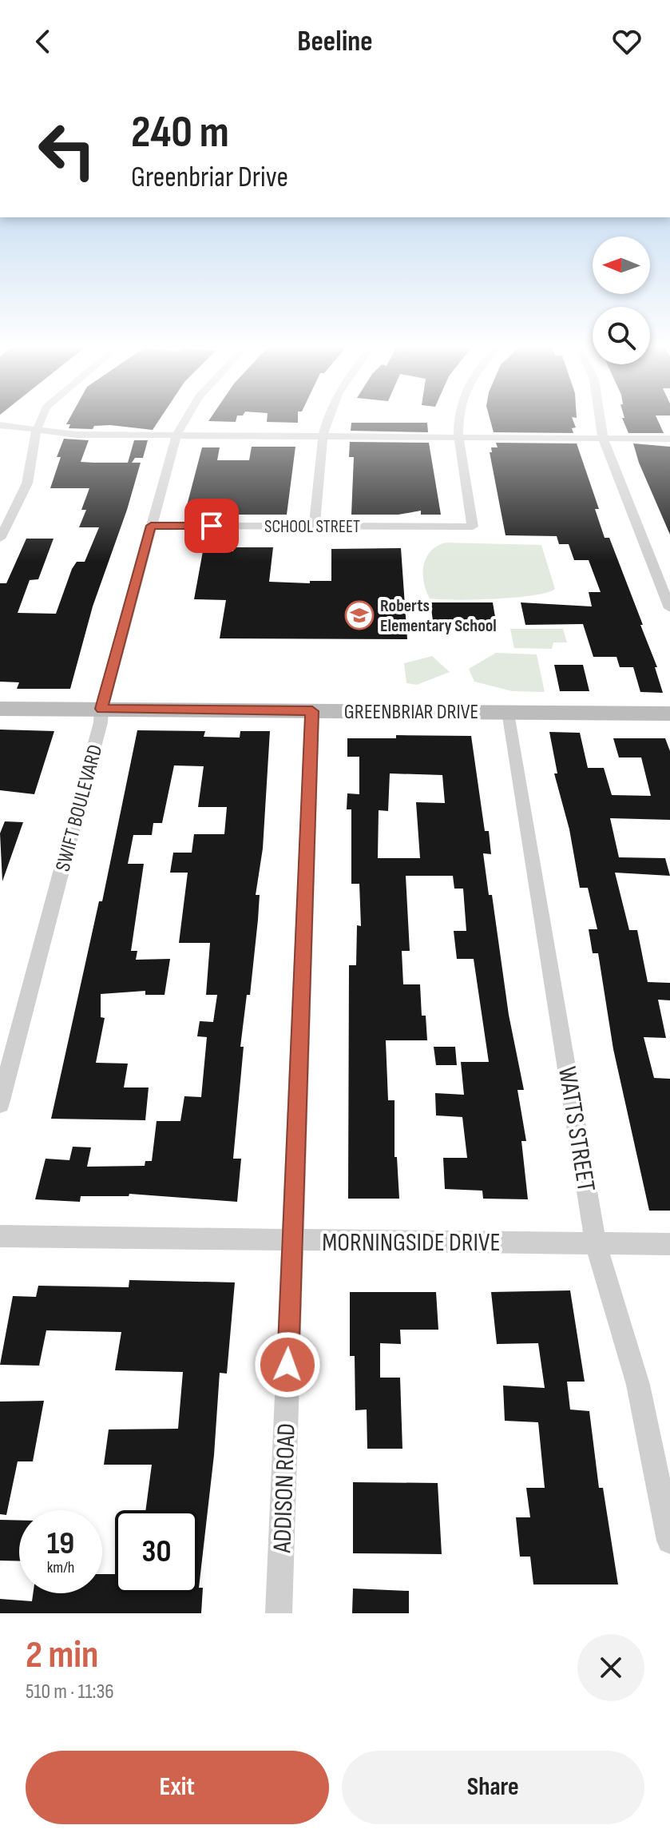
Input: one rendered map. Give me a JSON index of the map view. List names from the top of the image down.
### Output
{
  "streets": {
    "main road": ["GREENBRIAR DRIVE"],
    "street": [
      "SCHOOL STREET",
      "SWIFT BOULEVARD",
      "WATTS STREET",
      "MORNINGSIDE DRIVE",
      "ADDISON ROAD"
    ]
  },
  "crossings": [
    ["SCHOOL STREET", "SWIFT BOULEVARD"],
    ["GREENBRIAR DRIVE", "SWIFT BOULEVARD"],
    ["GREENBRIAR DRIVE", "WATTS STREET"],
    ["GREENBRIAR DRIVE", "ADDISON ROAD"],
    ["WATTS STREET", "MORNINGSIDE DRIVE"],
    ["MORNINGSIDE DRIVE", "ADDISON ROAD"]
  ],
  "places": {
    "school or university": ["Roberts Elementary School"]
  },
  "north": "left",
  "page": {
    "header": "Beeline",
    "turn": ["240 m", "Greenbriar Drive"],
    "speed": "19 km/h",
    "limit": "30",
    "heading": ["2 min", "510 m · 11:36"],
    "buttons": ["Exit", "Share"]
  }
}
